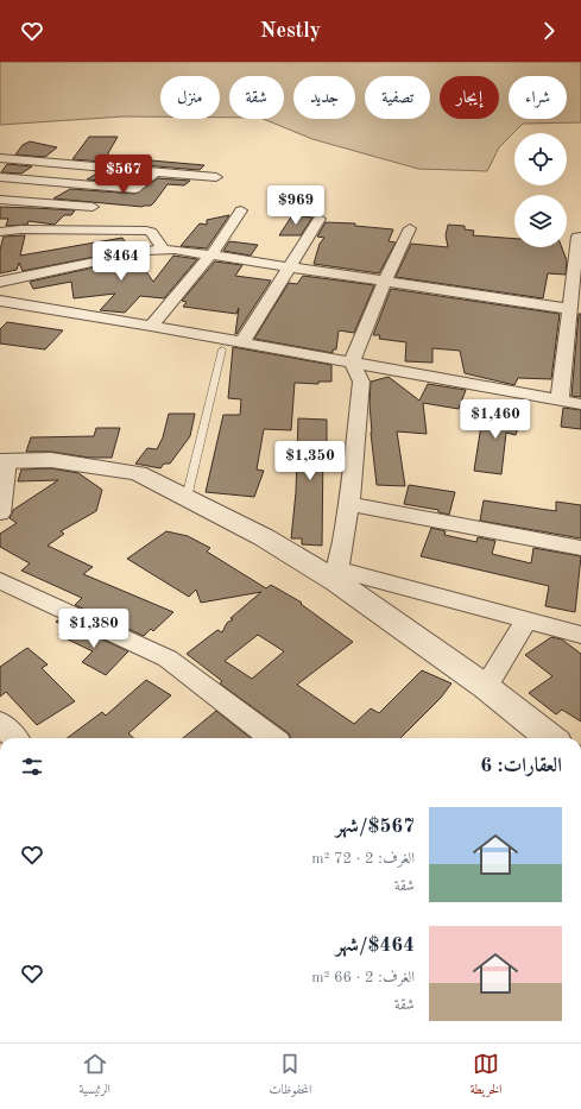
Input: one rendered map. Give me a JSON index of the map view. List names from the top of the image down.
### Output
{
  "page": {
    "header": "Nestly",
    "chip": [
      "شراء",
      "إيجار",
      "تصفية",
      "جديد",
      "شقة",
      "منزل"
    ],
    "price": [
      "$567",
      "$969",
      "$464",
      "$1,460",
      "$1,350",
      "$1,380"
    ],
    "heading": "العقارات: 6",
    "list": [
      {
        "name": "$567/شهر",
        "note": "الغرف: 2 · 72 m² · شقة"
      },
      {
        "name": "$464/شهر",
        "note": "الغرف: 2 · 66 m² · شقة"
      }
    ],
    "tabs": ["الخريطة", "المحفوظات", "الرئيسية"]
  }
}
